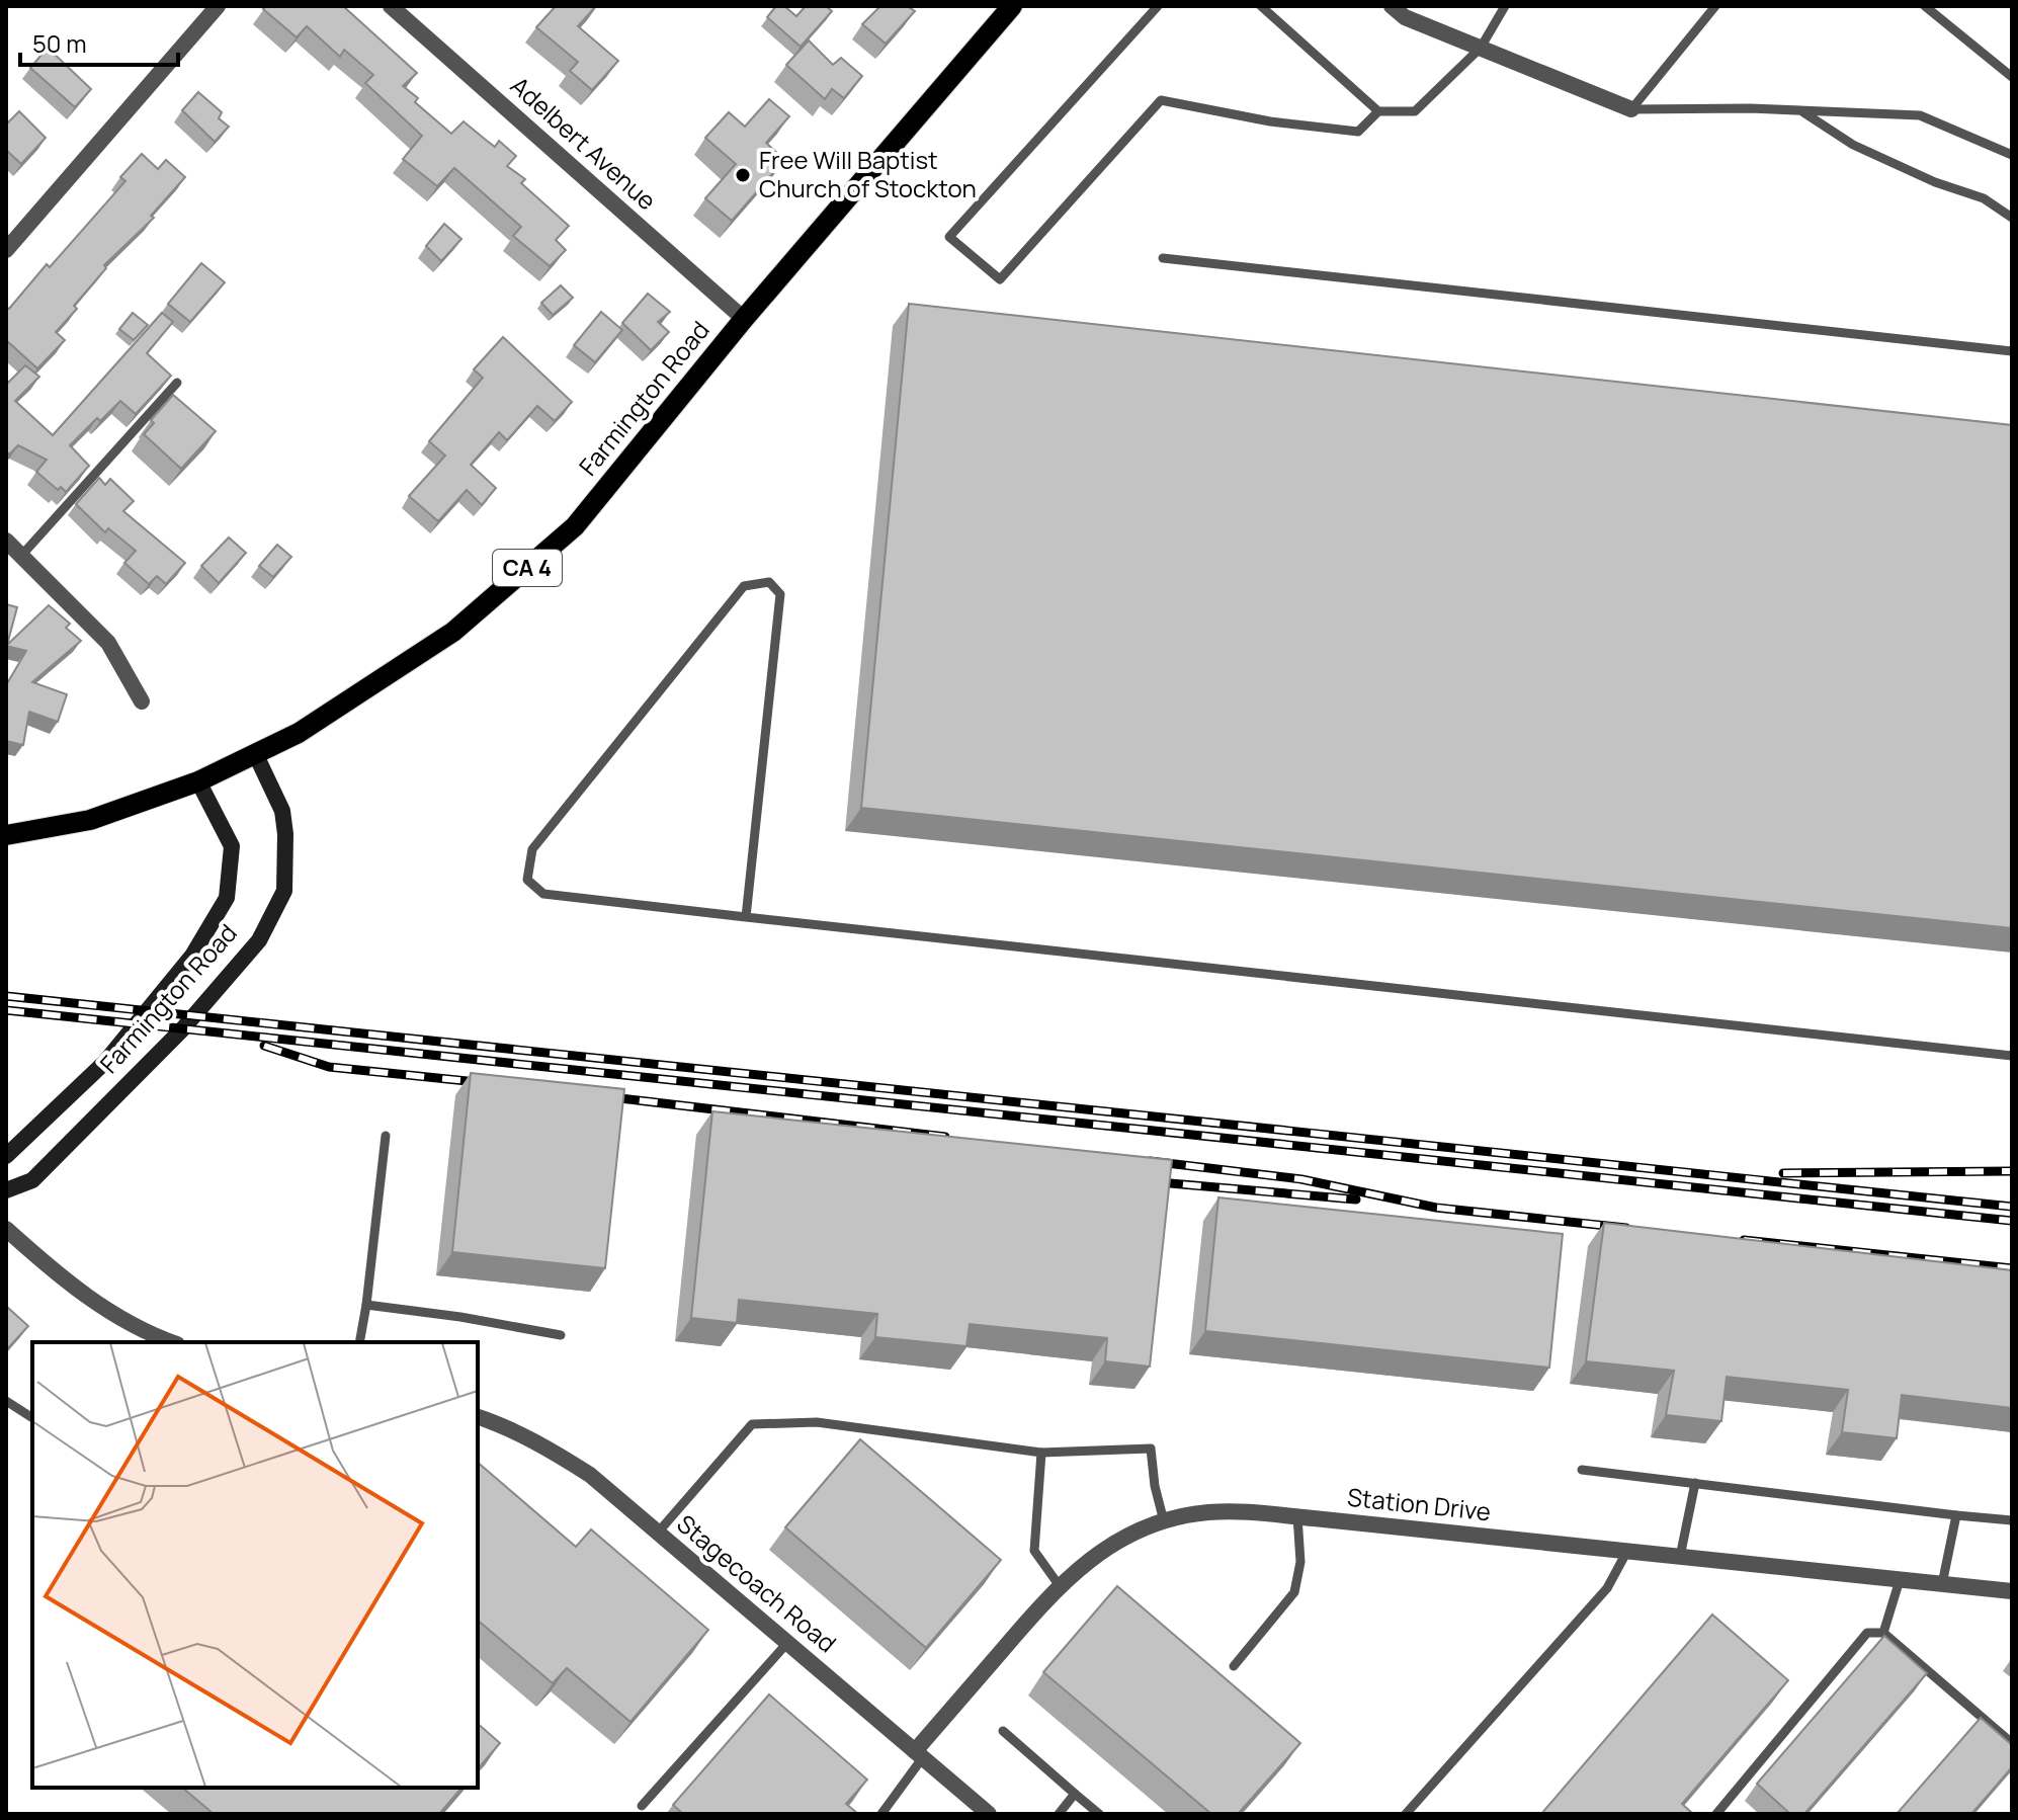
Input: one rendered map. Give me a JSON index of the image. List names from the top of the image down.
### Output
{
  "streets": {
    "main road": ["Farmington Road", "CA 4"],
    "street": ["Adelbert Avenue", "Station Drive", "Stagecoach Road"]
  },
  "crossings": [
    ["Adelbert Avenue", "Farmington Road"],
    ["Farmington Road", "CA 4"],
    ["Station Drive", "Stagecoach Road"]
  ],
  "places": ["Free Will Baptist Church of Stockton"],
  "scale_bar": "50 m"
}
